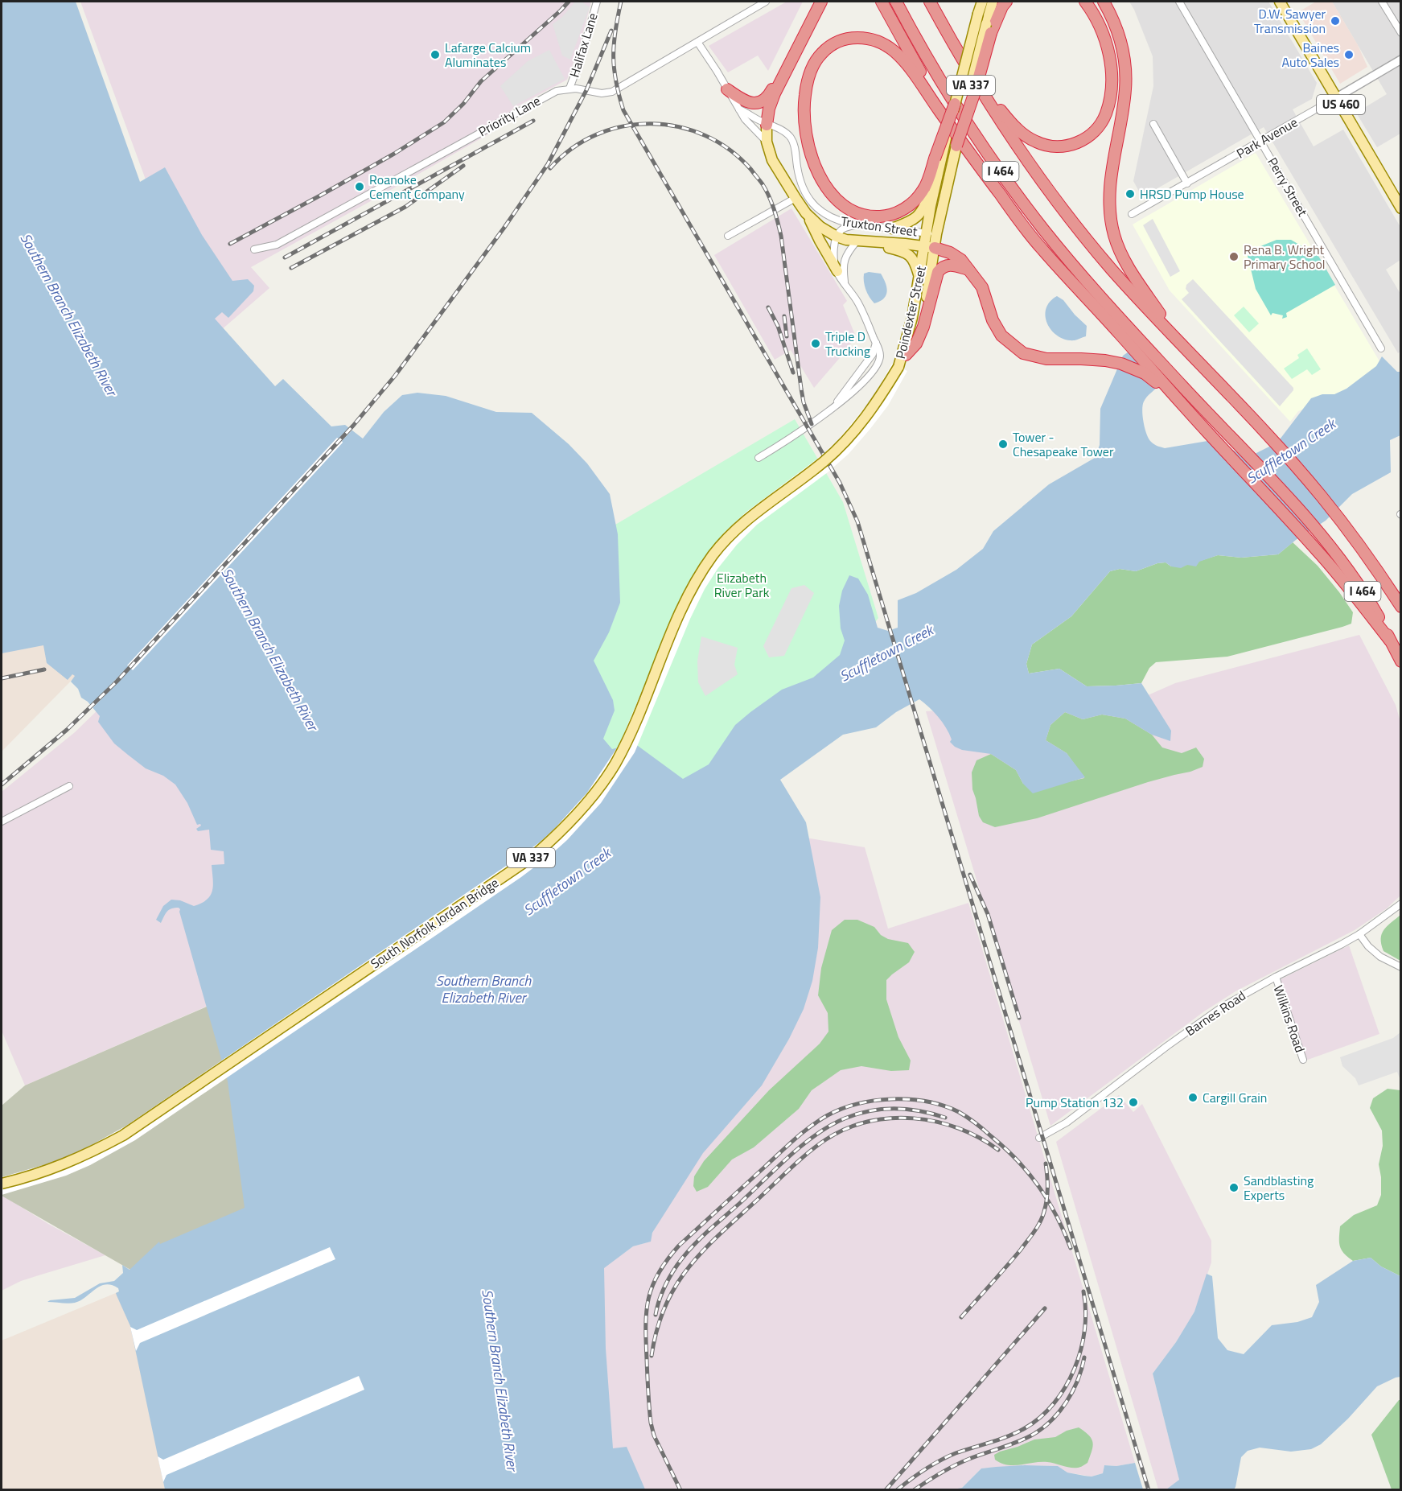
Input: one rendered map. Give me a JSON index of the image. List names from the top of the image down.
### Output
{
  "streets": {
    "highway": ["I 464"],
    "main road": [
      "VA 337",
      "US 460",
      "Truxton Street",
      "Poindexter Street",
      "South Norfolk Jordan Bridge"
    ],
    "street": [
      "Halifax Lane",
      "Priority Lane",
      "Park Avenue",
      "Perry Street",
      "Barnes Road",
      "Wilkins Road"
    ]
  },
  "crossings": [
    ["Halifax Lane", "Priority Lane"],
    ["US 460", "Park Avenue"],
    ["Priority Lane", "Truxton Street"],
    ["Park Avenue", "Perry Street"],
    ["Truxton Street", "Poindexter Street"],
    ["Poindexter Street", "South Norfolk Jordan Bridge"],
    ["Barnes Road", "Wilkins Road"]
  ],
  "water": ["Southern Branch Elizabeth River", "Scuffletown Creek"],
  "parks": ["Elizabeth River Park"],
  "places": [
    "D.W. Sawyer Transmission",
    "Lafarge Calcium Aluminates",
    "Baines Auto Sales",
    "Roanoke Cement Company",
    "HRSD Pump House",
    "Rena B. Wright Primary School",
    "Triple D Trucking",
    "Tower - Chesapeake Tower",
    "Cargill Grain",
    "Pump Station 132",
    "Sandblasting Experts"
  ]
}
